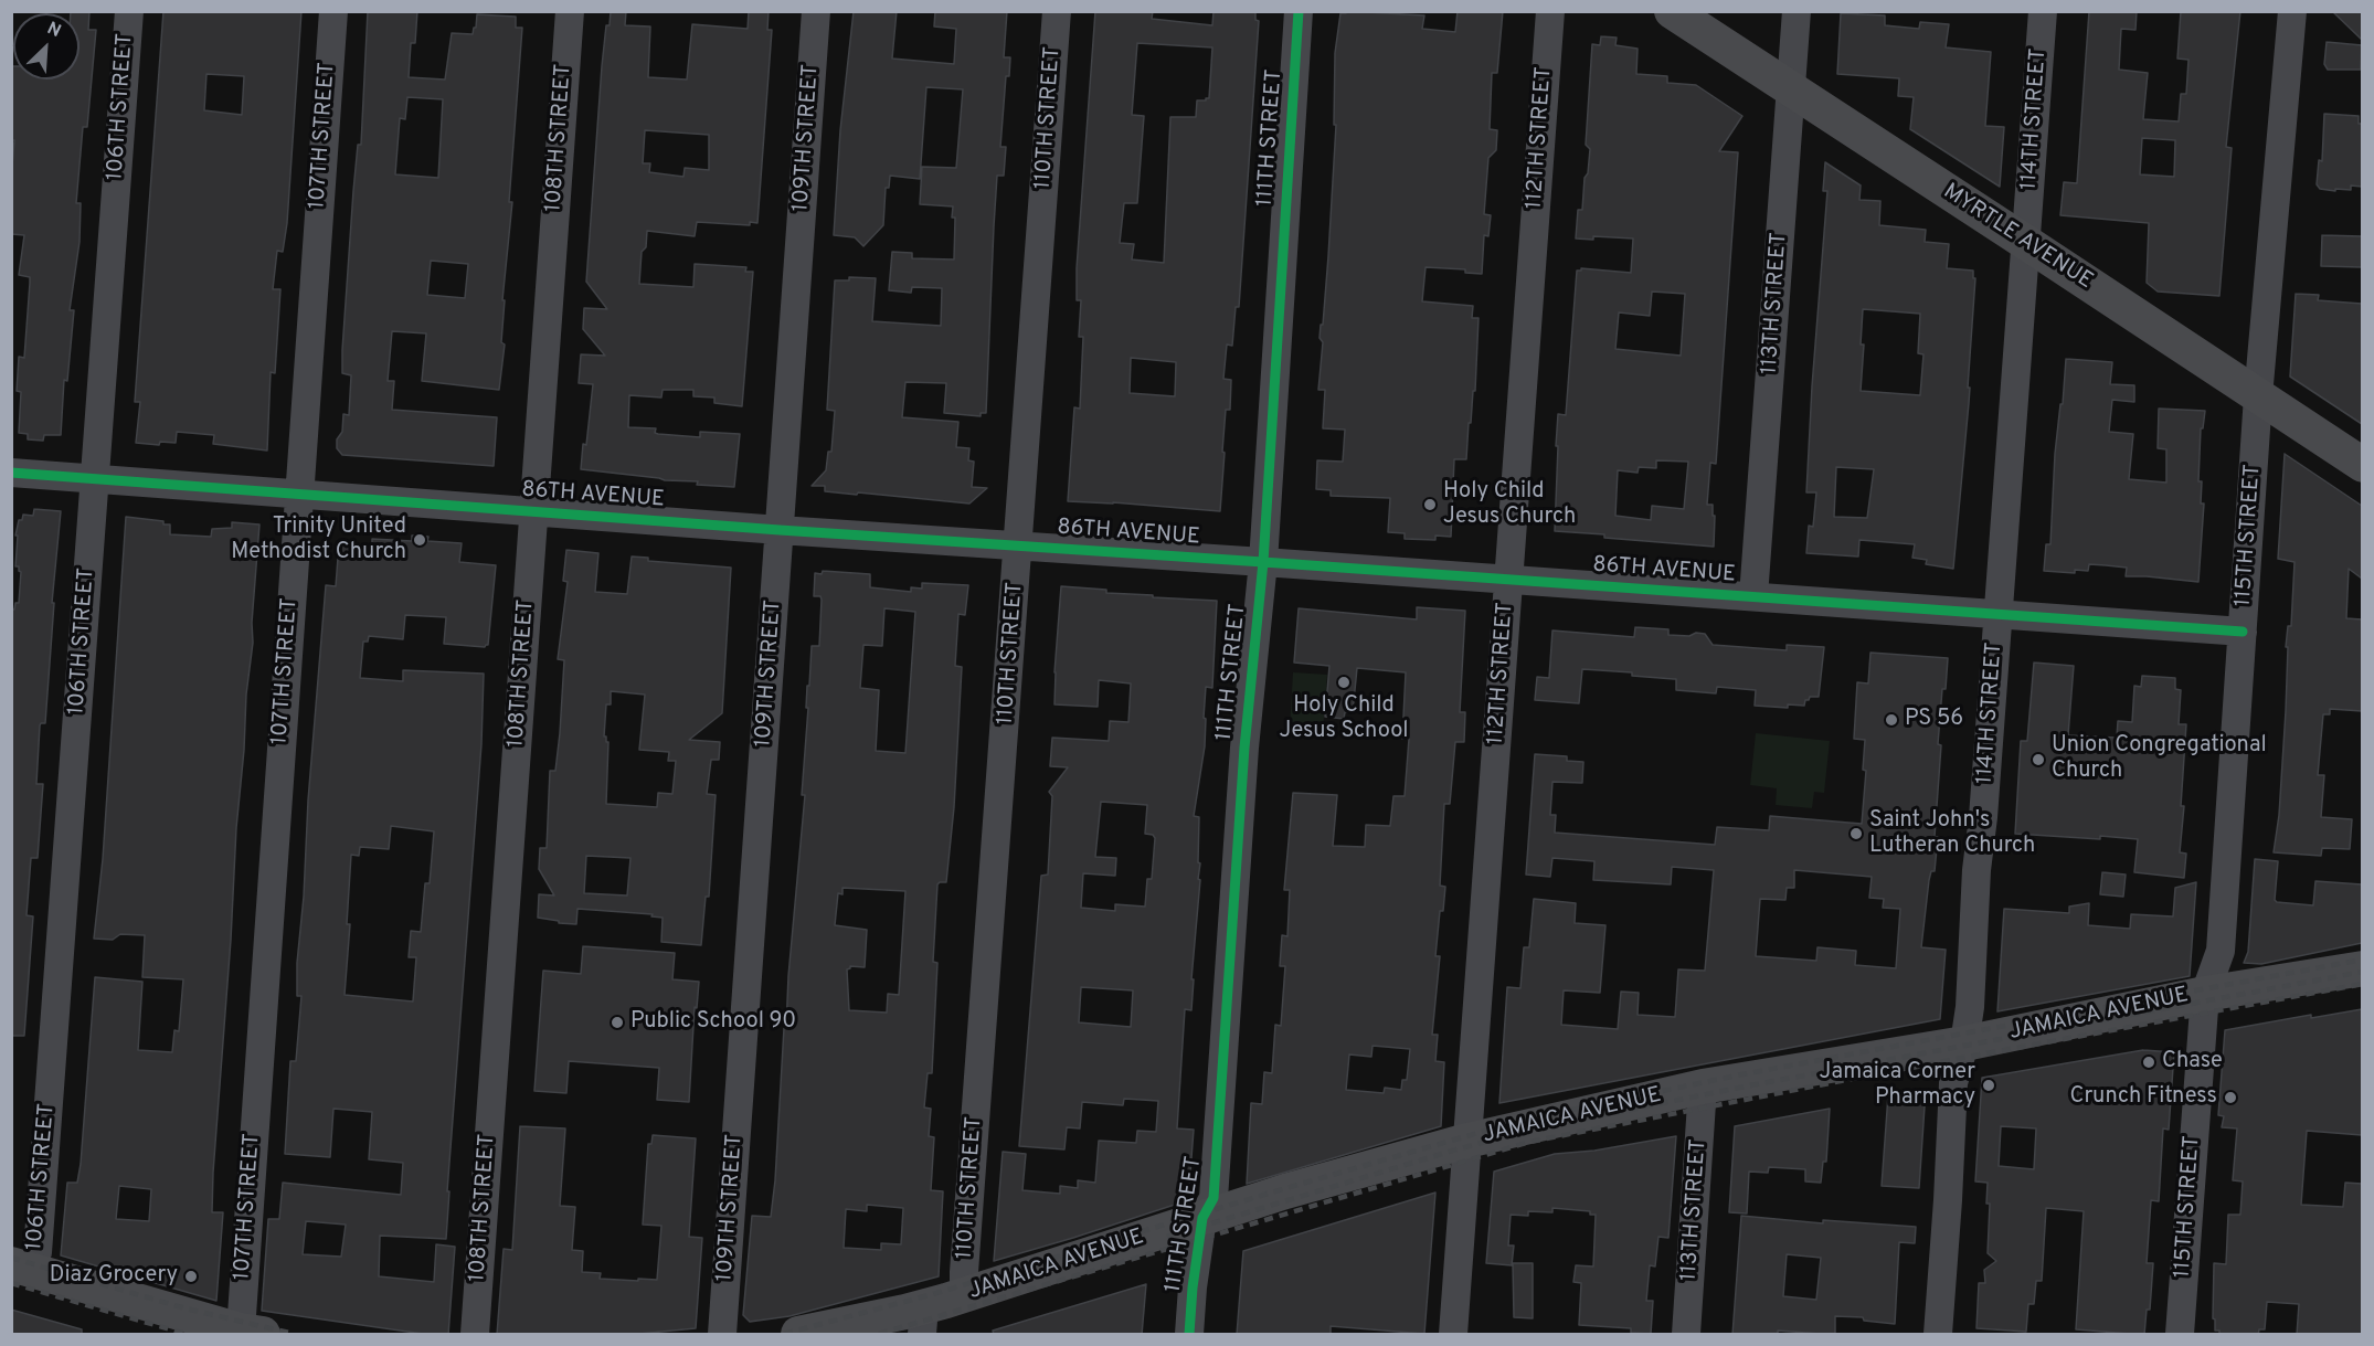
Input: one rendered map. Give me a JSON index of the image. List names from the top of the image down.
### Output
{
  "streets": {
    "main road": ["MYRTLE AVENUE", "JAMAICA AVENUE"],
    "street": [
      "106TH STREET",
      "110TH STREET",
      "114TH STREET",
      "107TH STREET",
      "108TH STREET",
      "109TH STREET",
      "111TH STREET",
      "112TH STREET",
      "113TH STREET",
      "86TH AVENUE",
      "115TH STREET"
    ]
  },
  "crossings": [
    ["106TH STREET", "86TH AVENUE"],
    ["110TH STREET", "86TH AVENUE"],
    ["110TH STREET", "JAMAICA AVENUE"],
    ["114TH STREET", "MYRTLE AVENUE"],
    ["114TH STREET", "86TH AVENUE"],
    ["114TH STREET", "JAMAICA AVENUE"],
    ["107TH STREET", "86TH AVENUE"],
    ["108TH STREET", "86TH AVENUE"],
    ["109TH STREET", "86TH AVENUE"],
    ["111TH STREET", "86TH AVENUE"],
    ["111TH STREET", "JAMAICA AVENUE"],
    ["112TH STREET", "86TH AVENUE"],
    ["112TH STREET", "JAMAICA AVENUE"],
    ["MYRTLE AVENUE", "113TH STREET"],
    ["MYRTLE AVENUE", "115TH STREET"],
    ["113TH STREET", "86TH AVENUE"],
    ["113TH STREET", "JAMAICA AVENUE"],
    ["86TH AVENUE", "115TH STREET"],
    ["115TH STREET", "JAMAICA AVENUE"]
  ],
  "places": [
    "Holy Child Jesus Church",
    "Trinity United Methodist Church",
    "Holy Child Jesus School",
    "PS 56",
    "Union Congregational Church",
    "Saint John's Lutheran Church",
    "Public School 90",
    "Chase",
    "Jamaica Corner Pharmacy",
    "Crunch Fitness",
    "Diaz Grocery"
  ],
  "north": "top right"
}
